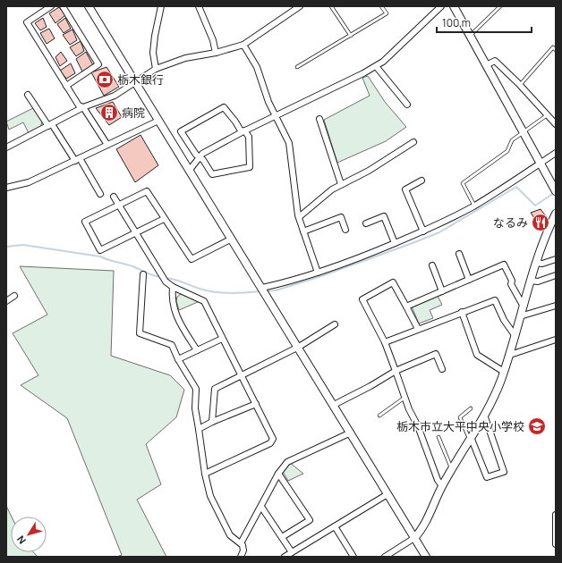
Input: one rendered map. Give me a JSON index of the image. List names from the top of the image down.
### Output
{
  "places": {
    "bank": ["栃木銀行"],
    "building": ["病院"],
    "restaurant": ["なるみ"],
    "school or university": ["栃木市立大平中央小学校"]
  },
  "scale_bar": "100 m",
  "north": "bottom left"
}
